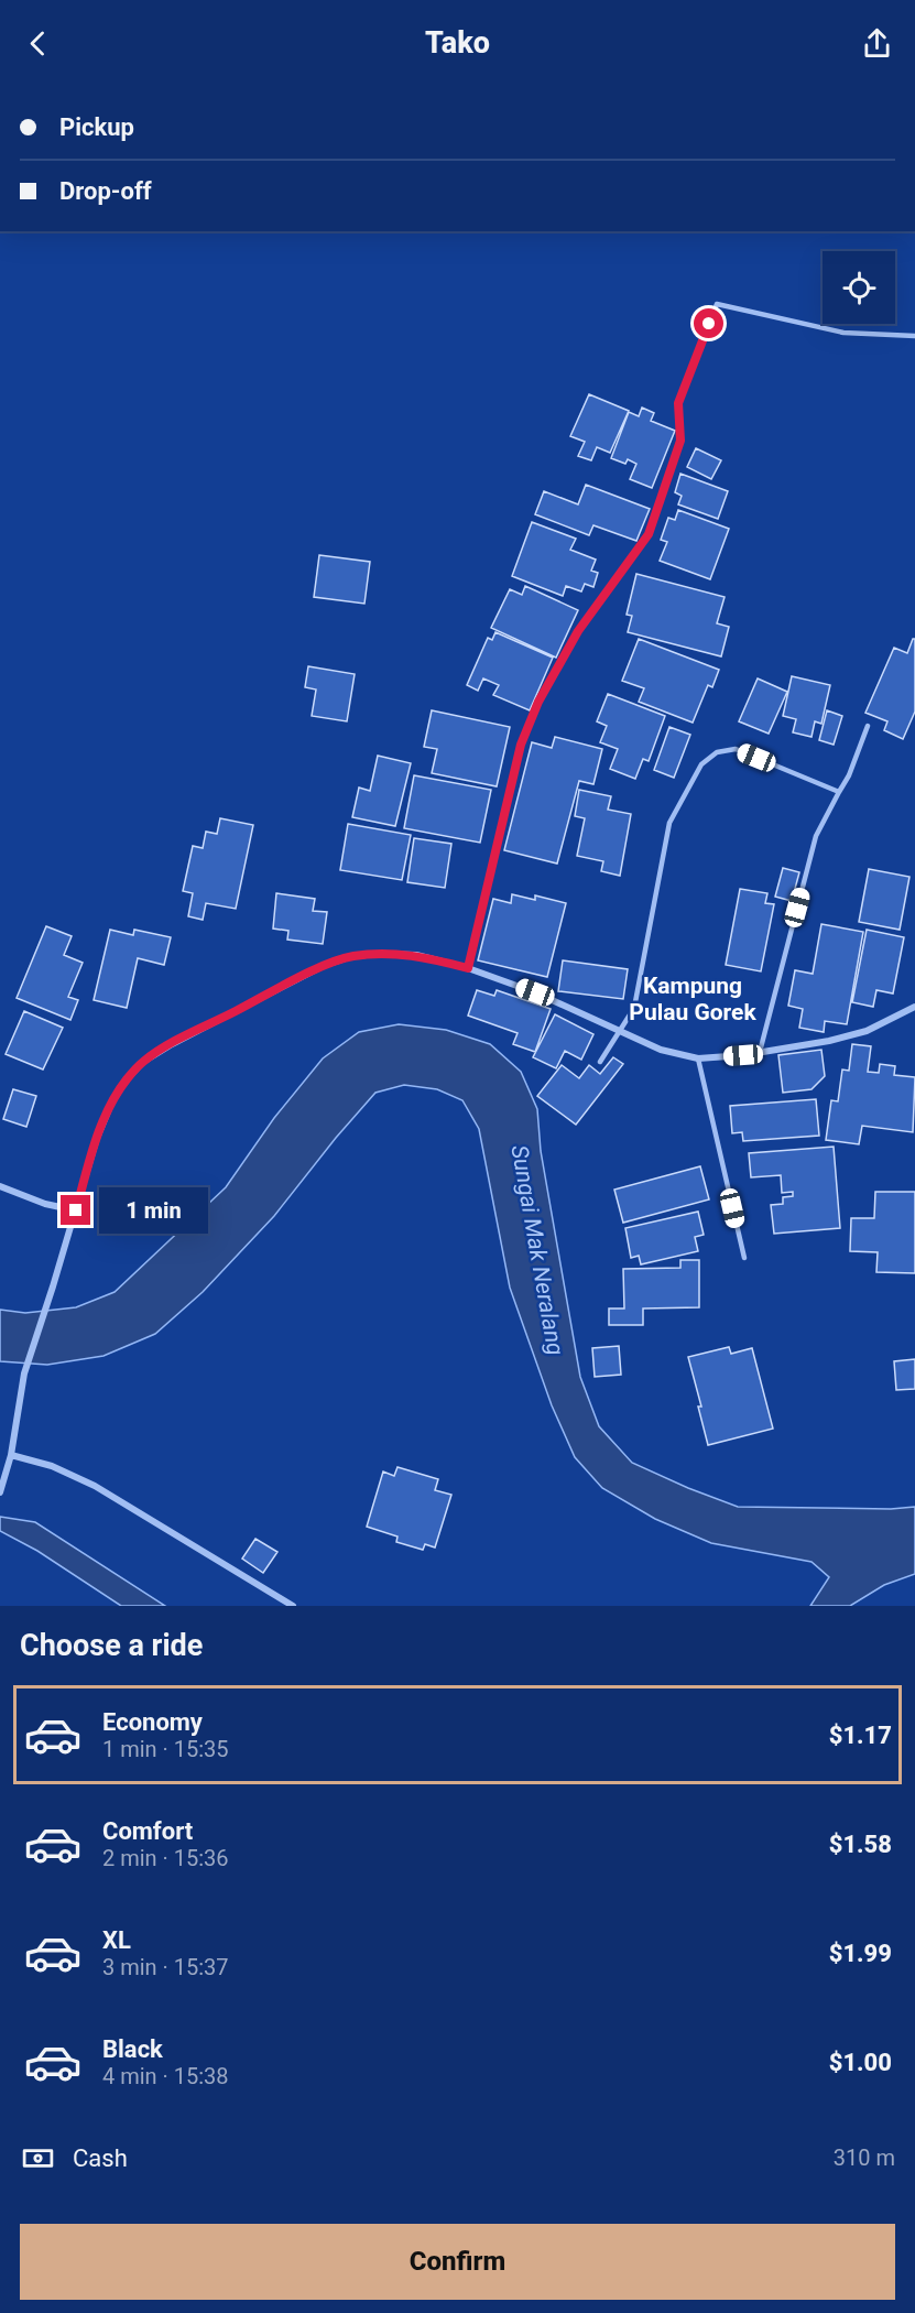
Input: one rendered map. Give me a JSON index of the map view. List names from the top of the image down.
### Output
{
  "districts": ["Kampung Pulau Gorek"],
  "water": ["Sungai Mak Neralang"],
  "page": {
    "header": "Tako",
    "banner": ["Pickup", "Drop-off"],
    "bubble": "1 min",
    "heading": "Choose a ride",
    "list": [
      {
        "name": "Economy",
        "note": "1 min · 15:35",
        "value": "$1.17"
      },
      {
        "name": "Comfort",
        "note": "2 min · 15:36",
        "value": "$1.58"
      },
      {
        "name": "XL",
        "note": "3 min · 15:37",
        "value": "$1.99"
      },
      {
        "name": "Black",
        "note": "4 min · 15:38",
        "value": "$1.00"
      }
    ],
    "pay": ["Cash", "310 m"],
    "buttons": "Confirm"
  }
}
